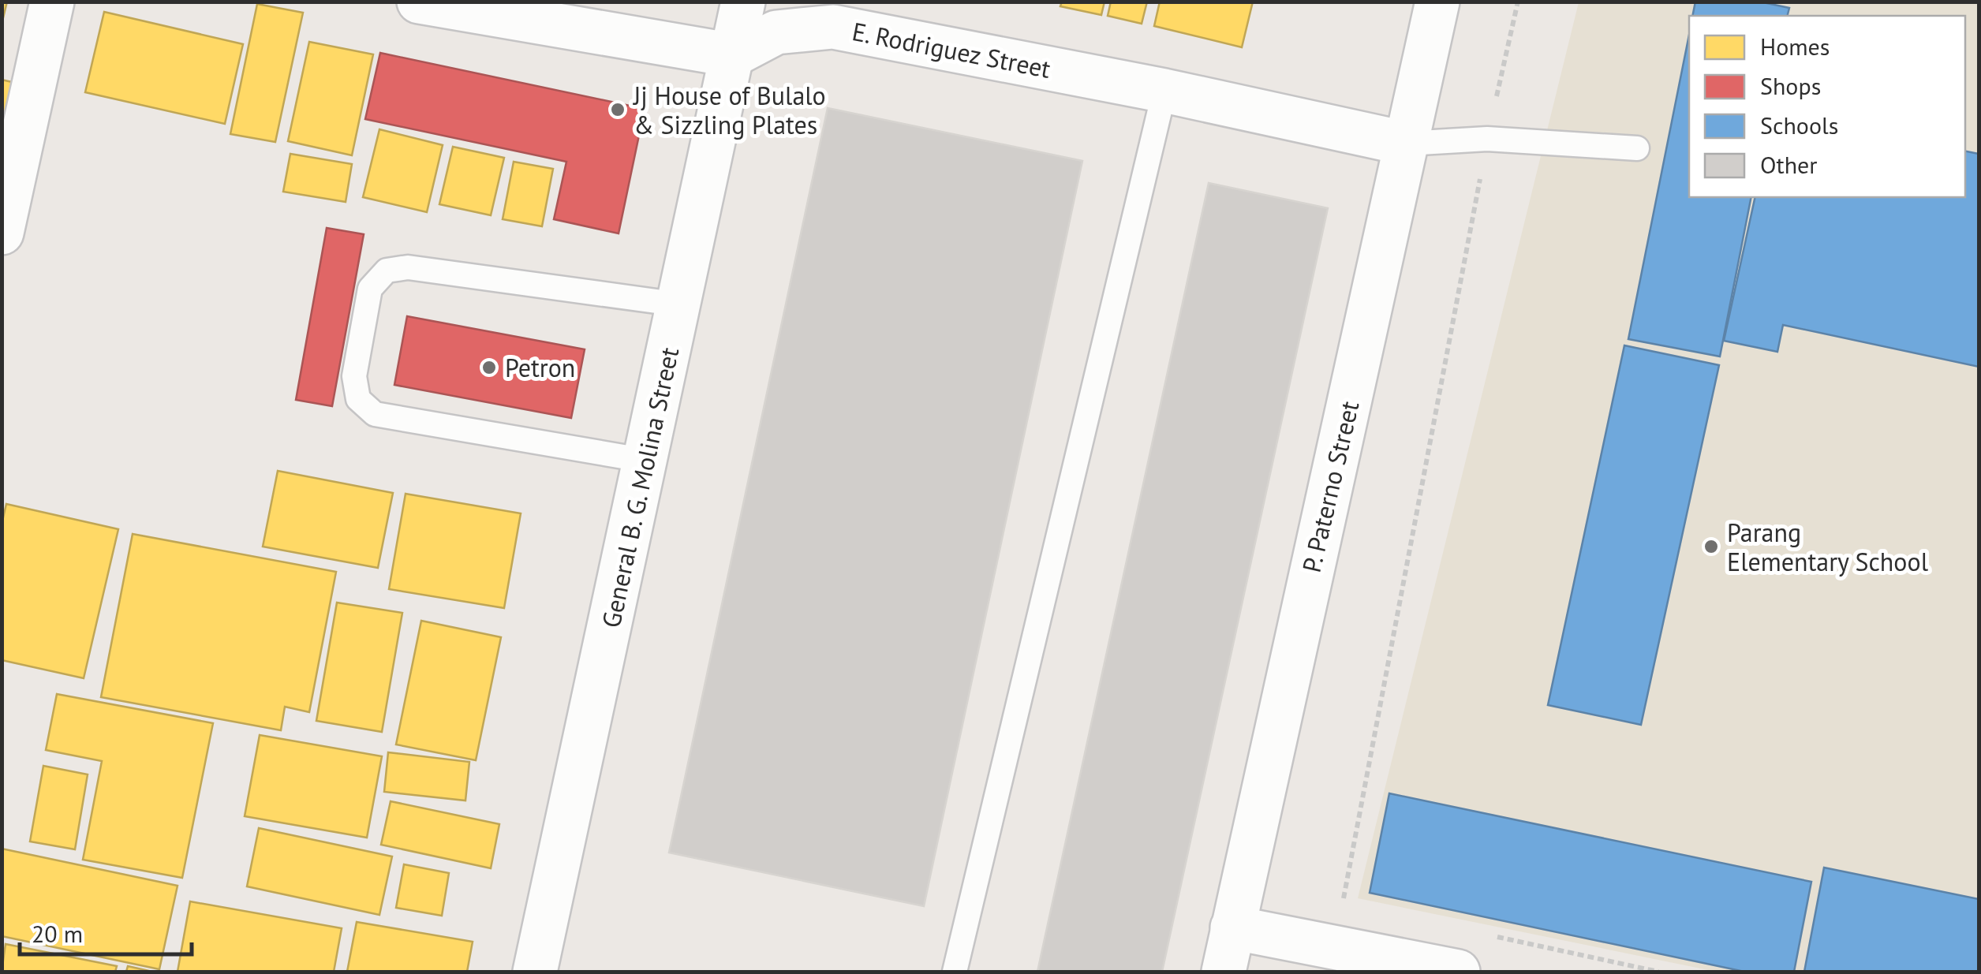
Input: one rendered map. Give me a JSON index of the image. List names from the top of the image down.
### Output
{
  "streets": {
    "street": ["E. Rodriguez Street", "P. Paterno Street", "General B. G. Molina Street"]
  },
  "crossings": [
    ["E. Rodriguez Street", "P. Paterno Street"],
    ["E. Rodriguez Street", "General B. G. Molina Street"]
  ],
  "places": ["Jj House of Bulalo & Sizzling Plates", "Petron", "Parang Elementary School"],
  "legend": [
    "Homes",
    "Shops",
    "Schools",
    "Other"
  ],
  "scale_bar": "20 m"
}
